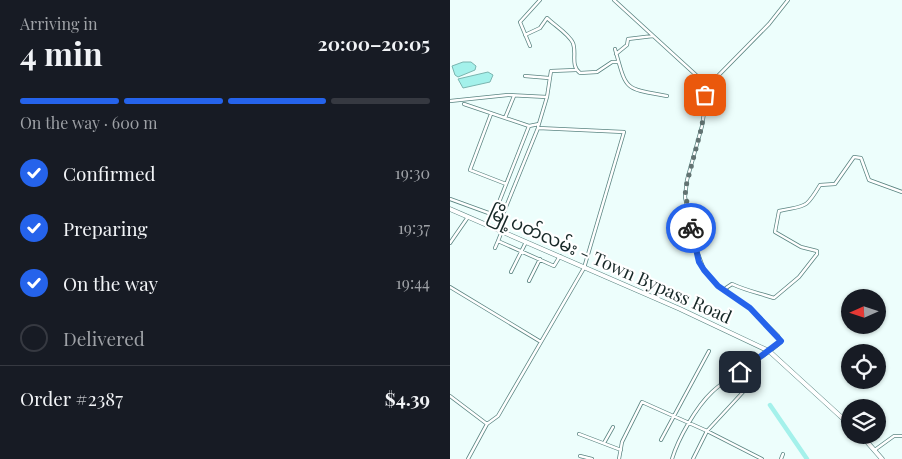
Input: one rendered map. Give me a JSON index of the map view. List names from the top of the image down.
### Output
{
  "streets": {
    "main road": ["မြို့ပတ်လမ်း - Town Bypass Road"]
  },
  "north": "left",
  "page": {
    "heading": ["4 min", "Arriving in", "20:00–20:05"],
    "panel": ["Order #2387", "$4.39"],
    "bar": "On the way · 600 m",
    "list": [
      ["Confirmed", "19:30"],
      ["Preparing", "19:37"],
      ["On the way", "19:44"],
      "Delivered"
    ]
  }
}
